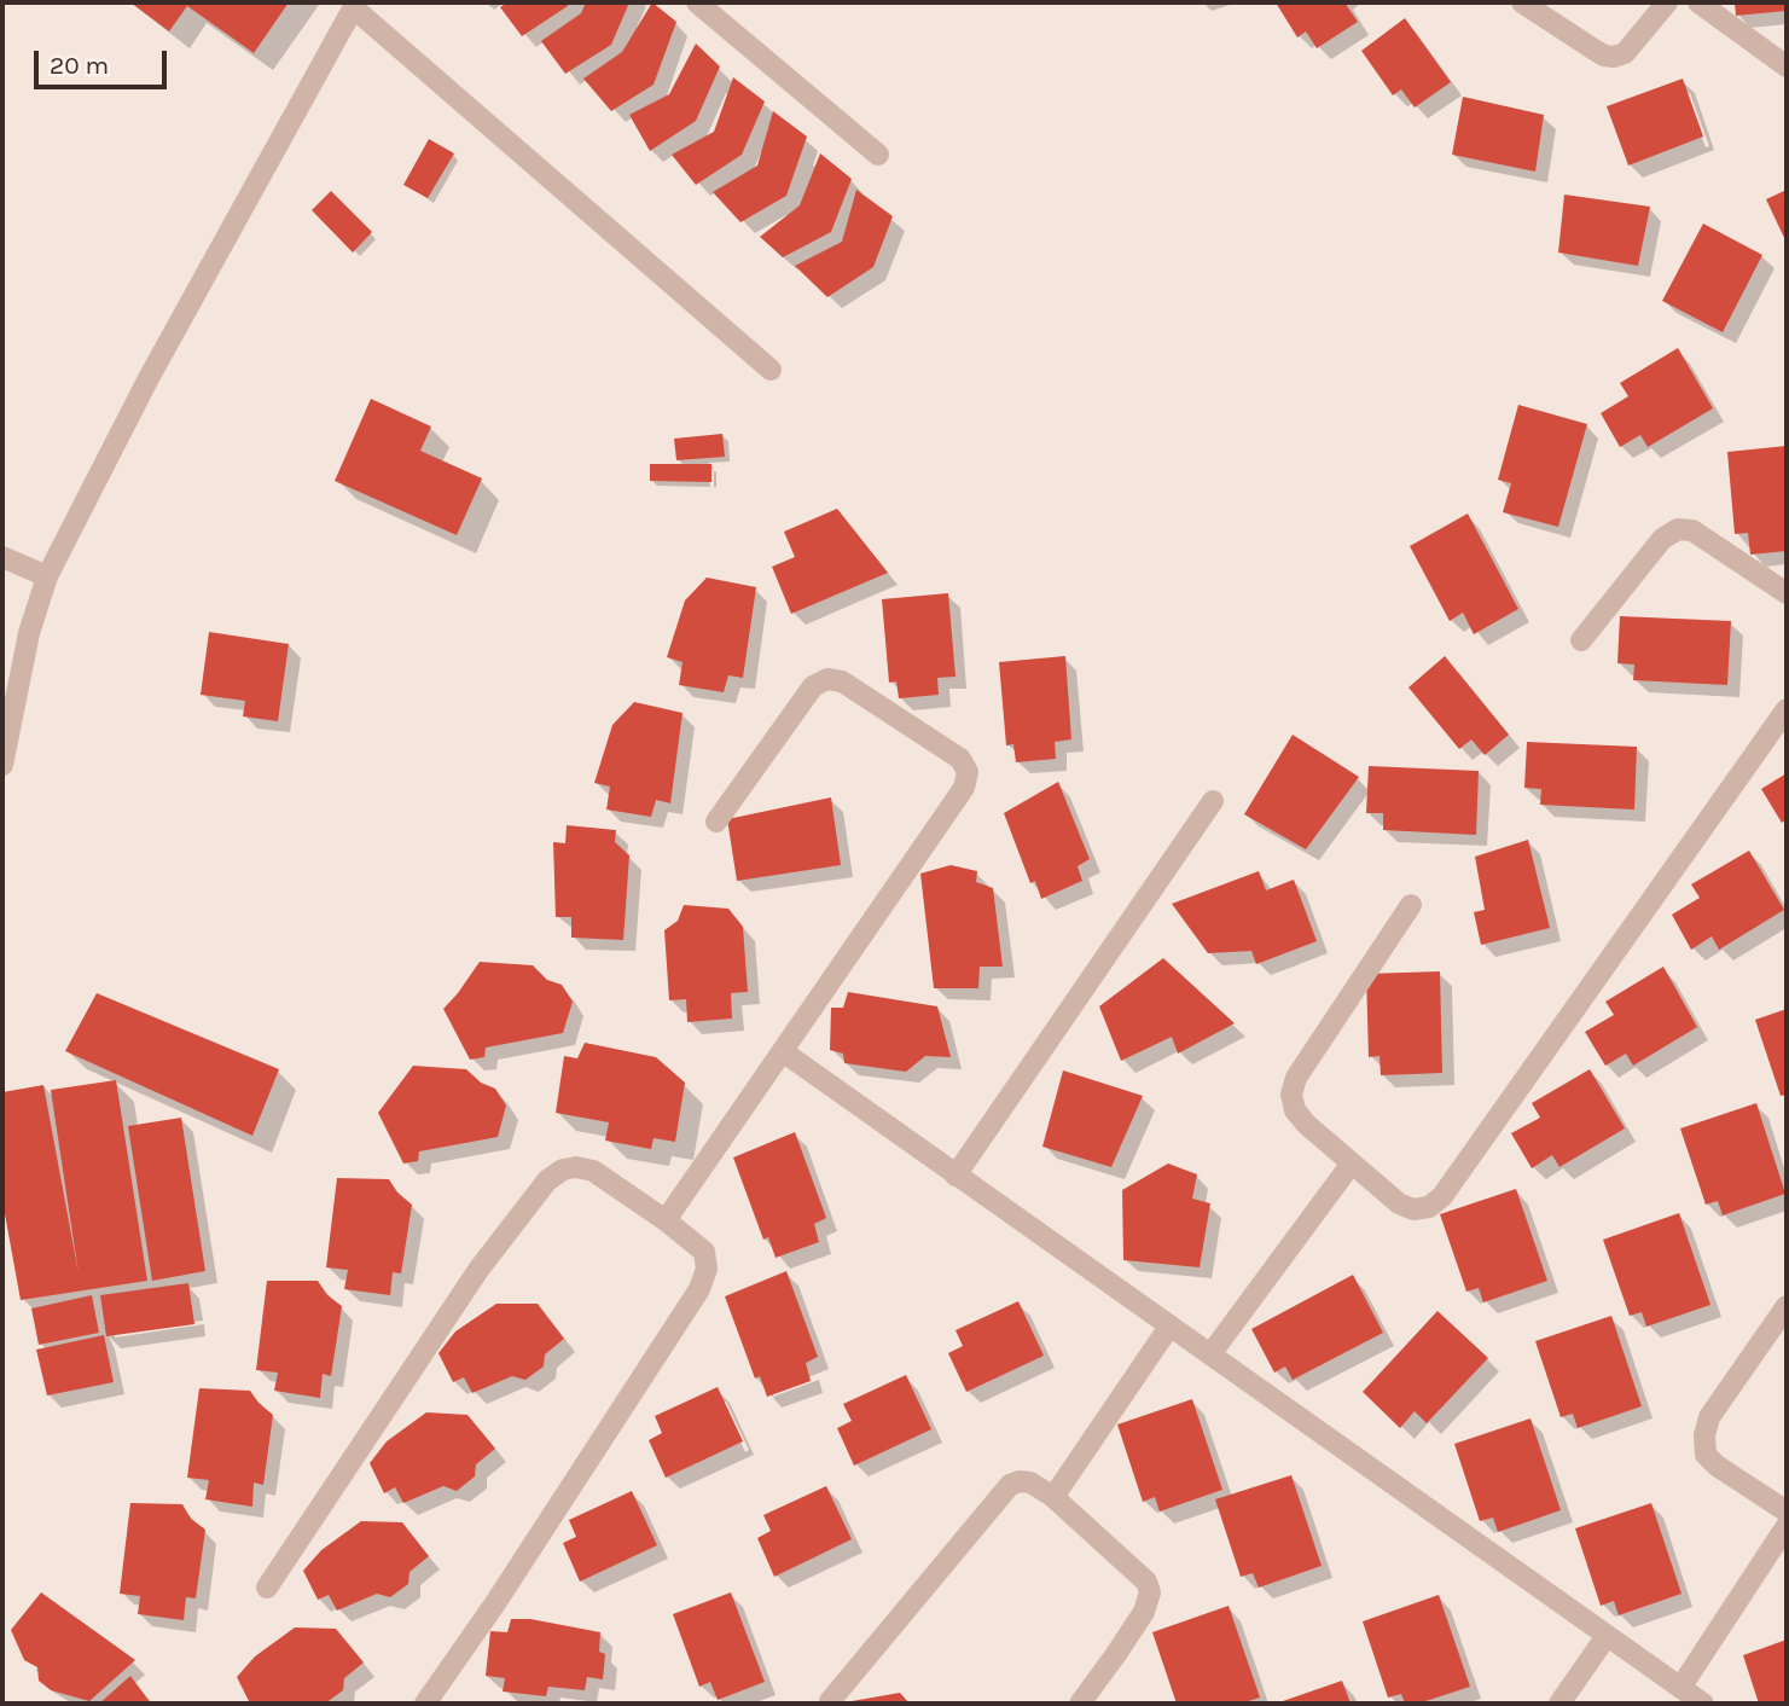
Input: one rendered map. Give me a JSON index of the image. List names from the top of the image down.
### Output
{
  "scale_bar": "20 m"
}
